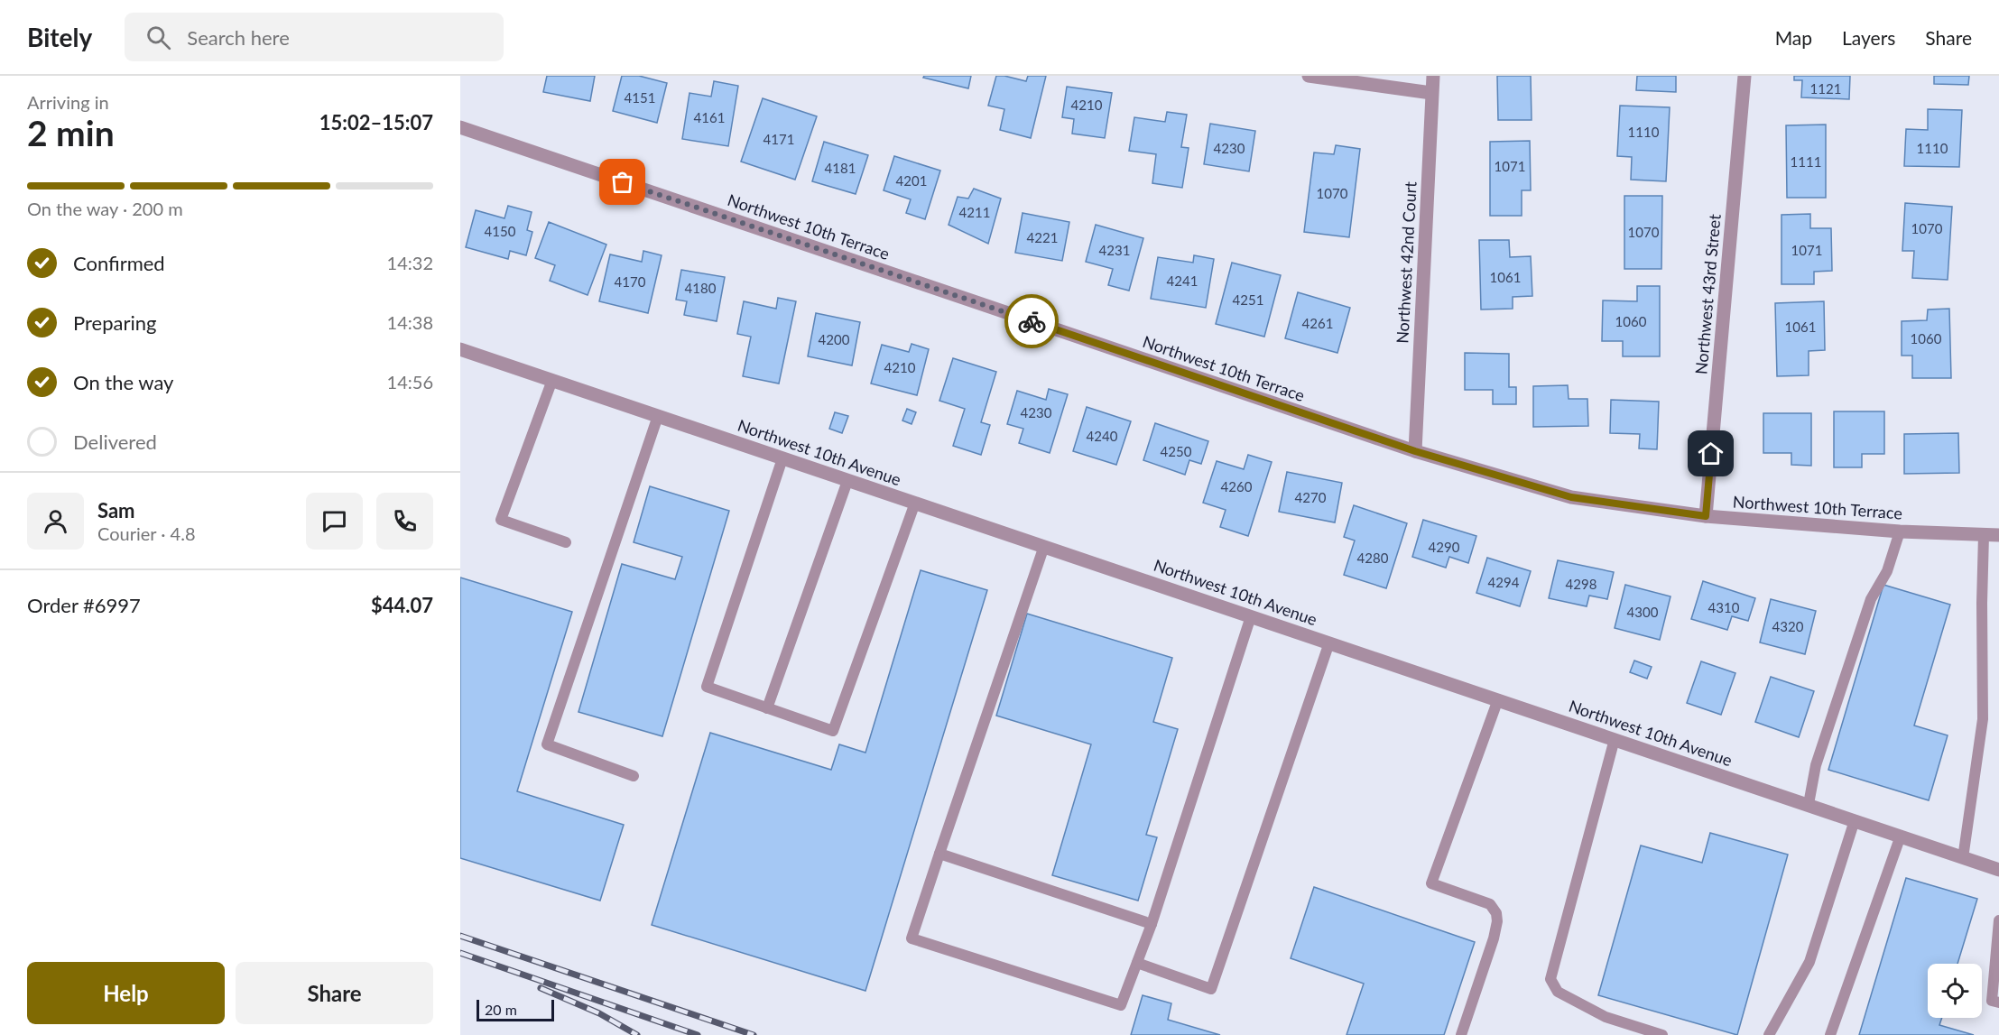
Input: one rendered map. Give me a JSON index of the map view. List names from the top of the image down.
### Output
{
  "streets": {
    "street": [
      "Northwest 10th Terrace",
      "Northwest 42nd Court",
      "Northwest 43rd Street",
      "Northwest 10th Avenue"
    ]
  },
  "crossings": [
    ["Northwest 10th Terrace", "Northwest 42nd Court"],
    ["Northwest 10th Terrace", "Northwest 43rd Street"]
  ],
  "house_numbers": [
    "1121",
    "4151",
    "4210",
    "4161",
    "1110",
    "4171",
    "4230",
    "1110",
    "1111",
    "1071",
    "4181",
    "4201",
    "1070",
    "4211",
    "1070",
    "4150",
    "1070",
    "4221",
    "4231",
    "1071",
    "1061",
    "4241",
    "4170",
    "4180",
    "4251",
    "1060",
    "4261",
    "1061",
    "1060",
    "4200",
    "4210",
    "4230",
    "4240",
    "4250",
    "4260",
    "4270",
    "4290",
    "4280",
    "4294",
    "4298",
    "4310",
    "4300",
    "4320"
  ],
  "scale_bar": "20 m",
  "page": {
    "header": "Bitely",
    "search": "Search here",
    "nav": ["Map", "Layers", "Share"],
    "heading": ["2 min", "Arriving in", "15:02–15:07"],
    "panel": [
      "Sam",
      "Courier · 4.8",
      "Order #6997",
      "$44.07"
    ],
    "bar": "On the way · 200 m",
    "list": [
      ["Confirmed", "14:32"],
      ["Preparing", "14:38"],
      ["On the way", "14:56"],
      "Delivered"
    ],
    "buttons": ["Help", "Share"],
    "scale": "20 m"
  }
}
